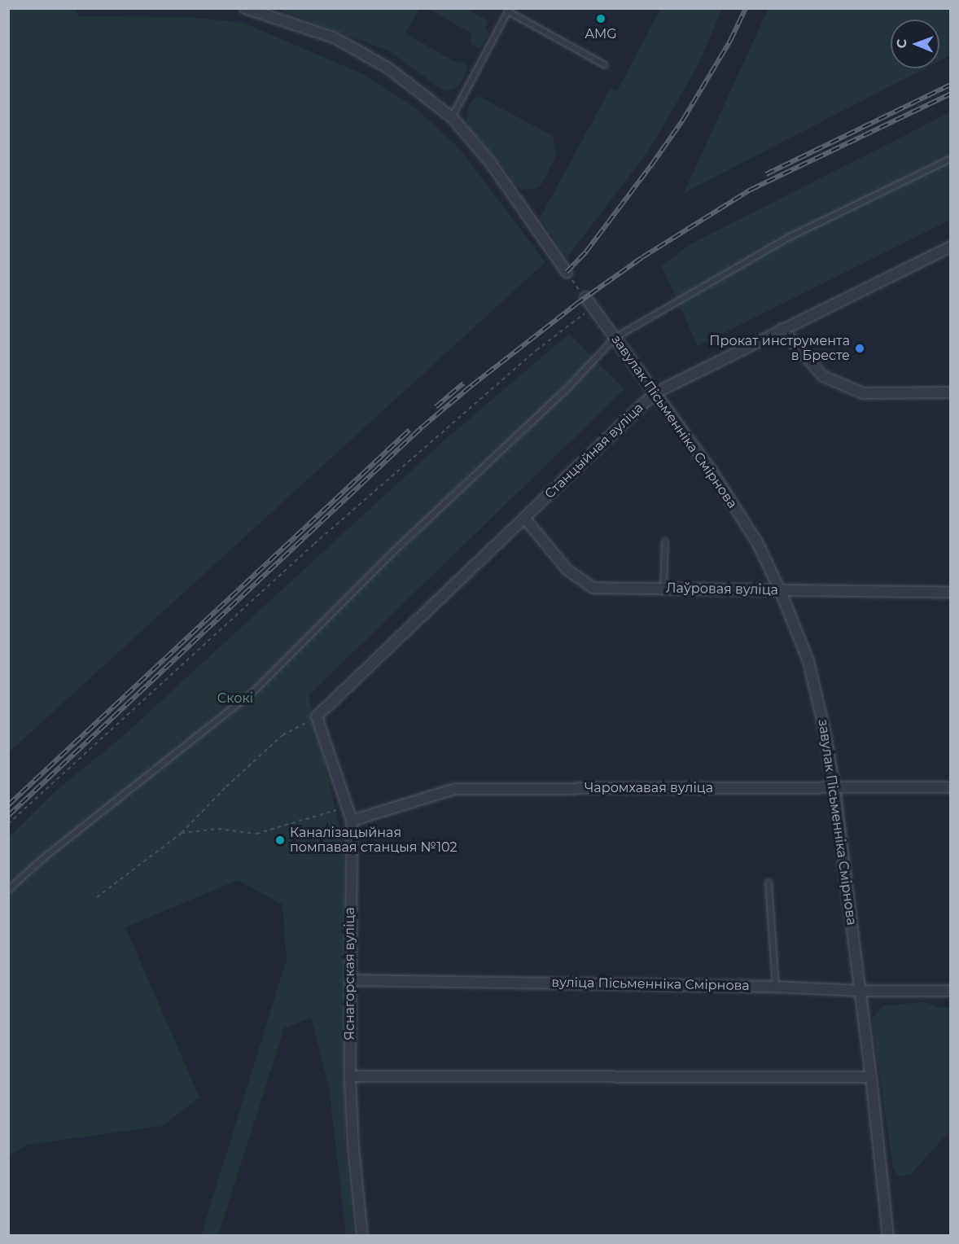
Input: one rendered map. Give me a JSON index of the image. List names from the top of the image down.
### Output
{
  "streets": {
    "street": [
      "завулак Пісьменніка Смірнова",
      "Станцыйная вуліца",
      "Лаўровая вуліца",
      "Чаромхавая вуліца",
      "Яснагорская вуліца",
      "вуліца Пісьменніка Смірнова"
    ]
  },
  "crossings": [
    ["завулак Пісьменніка Смірнова", "Станцыйная вуліца"],
    ["завулак Пісьменніка Смірнова", "Лаўровая вуліца"],
    ["завулак Пісьменніка Смірнова", "Чаромхавая вуліца"],
    ["завулак Пісьменніка Смірнова", "вуліца Пісьменніка Смірнова"],
    ["Станцыйная вуліца", "Лаўровая вуліца"],
    ["Станцыйная вуліца", "Яснагорская вуліца"],
    ["Чаромхавая вуліца", "Яснагорская вуліца"],
    ["Яснагорская вуліца", "вуліца Пісьменніка Смірнова"]
  ],
  "parks": ["Скокі"],
  "places": ["AMG", "Прокат инструмента в Бресте", "Каналізацыйная помпавая станцыя №102"],
  "north": "left"
}
